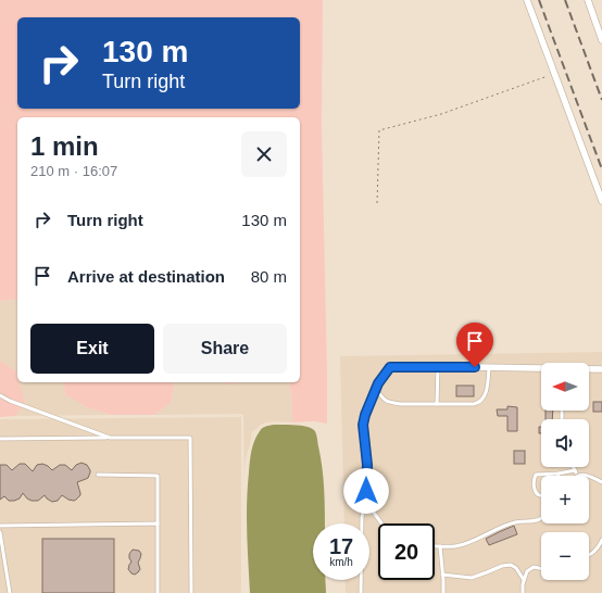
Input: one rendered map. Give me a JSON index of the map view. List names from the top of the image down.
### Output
{
  "north": "left",
  "page": {
    "turn": ["130 m", "Turn right"],
    "heading": ["1 min", "210 m · 16:07"],
    "list": [
      {
        "name": "Turn right",
        "value": "130 m"
      },
      {
        "name": "Arrive at destination",
        "value": "80 m"
      }
    ],
    "buttons": ["Exit", "Share"],
    "map_buttons": ["+", "−"],
    "speed": "17 km/h",
    "limit": "20"
  }
}
